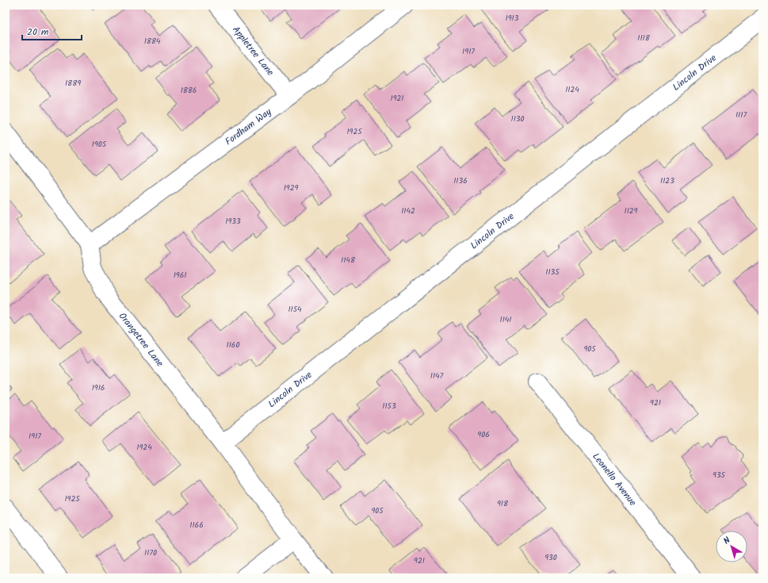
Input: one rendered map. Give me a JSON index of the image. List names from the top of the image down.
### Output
{
  "streets": {
    "street": [
      "Appletree Lane",
      "Lincoln Drive",
      "Fordham Way",
      "Orangetree Lane",
      "Leonello Avenue"
    ]
  },
  "crossings": [
    ["Appletree Lane", "Fordham Way"],
    ["Lincoln Drive", "Orangetree Lane"],
    ["Fordham Way", "Orangetree Lane"]
  ],
  "house_numbers": [
    "1913",
    "1118",
    "1884",
    "1917",
    "1889",
    "1124",
    "1886",
    "1921",
    "1117",
    "1130",
    "1925",
    "1905",
    "1136",
    "1123",
    "1929",
    "1142",
    "1129",
    "1933",
    "1148",
    "1135",
    "1961",
    "1154",
    "1141",
    "1160",
    "905",
    "1147",
    "1916",
    "921",
    "1153",
    "906",
    "1917",
    "1924",
    "935",
    "1925",
    "918",
    "905",
    "1166",
    "1170",
    "930",
    "921"
  ],
  "scale_bar": "20 m",
  "north": "top left"
}
